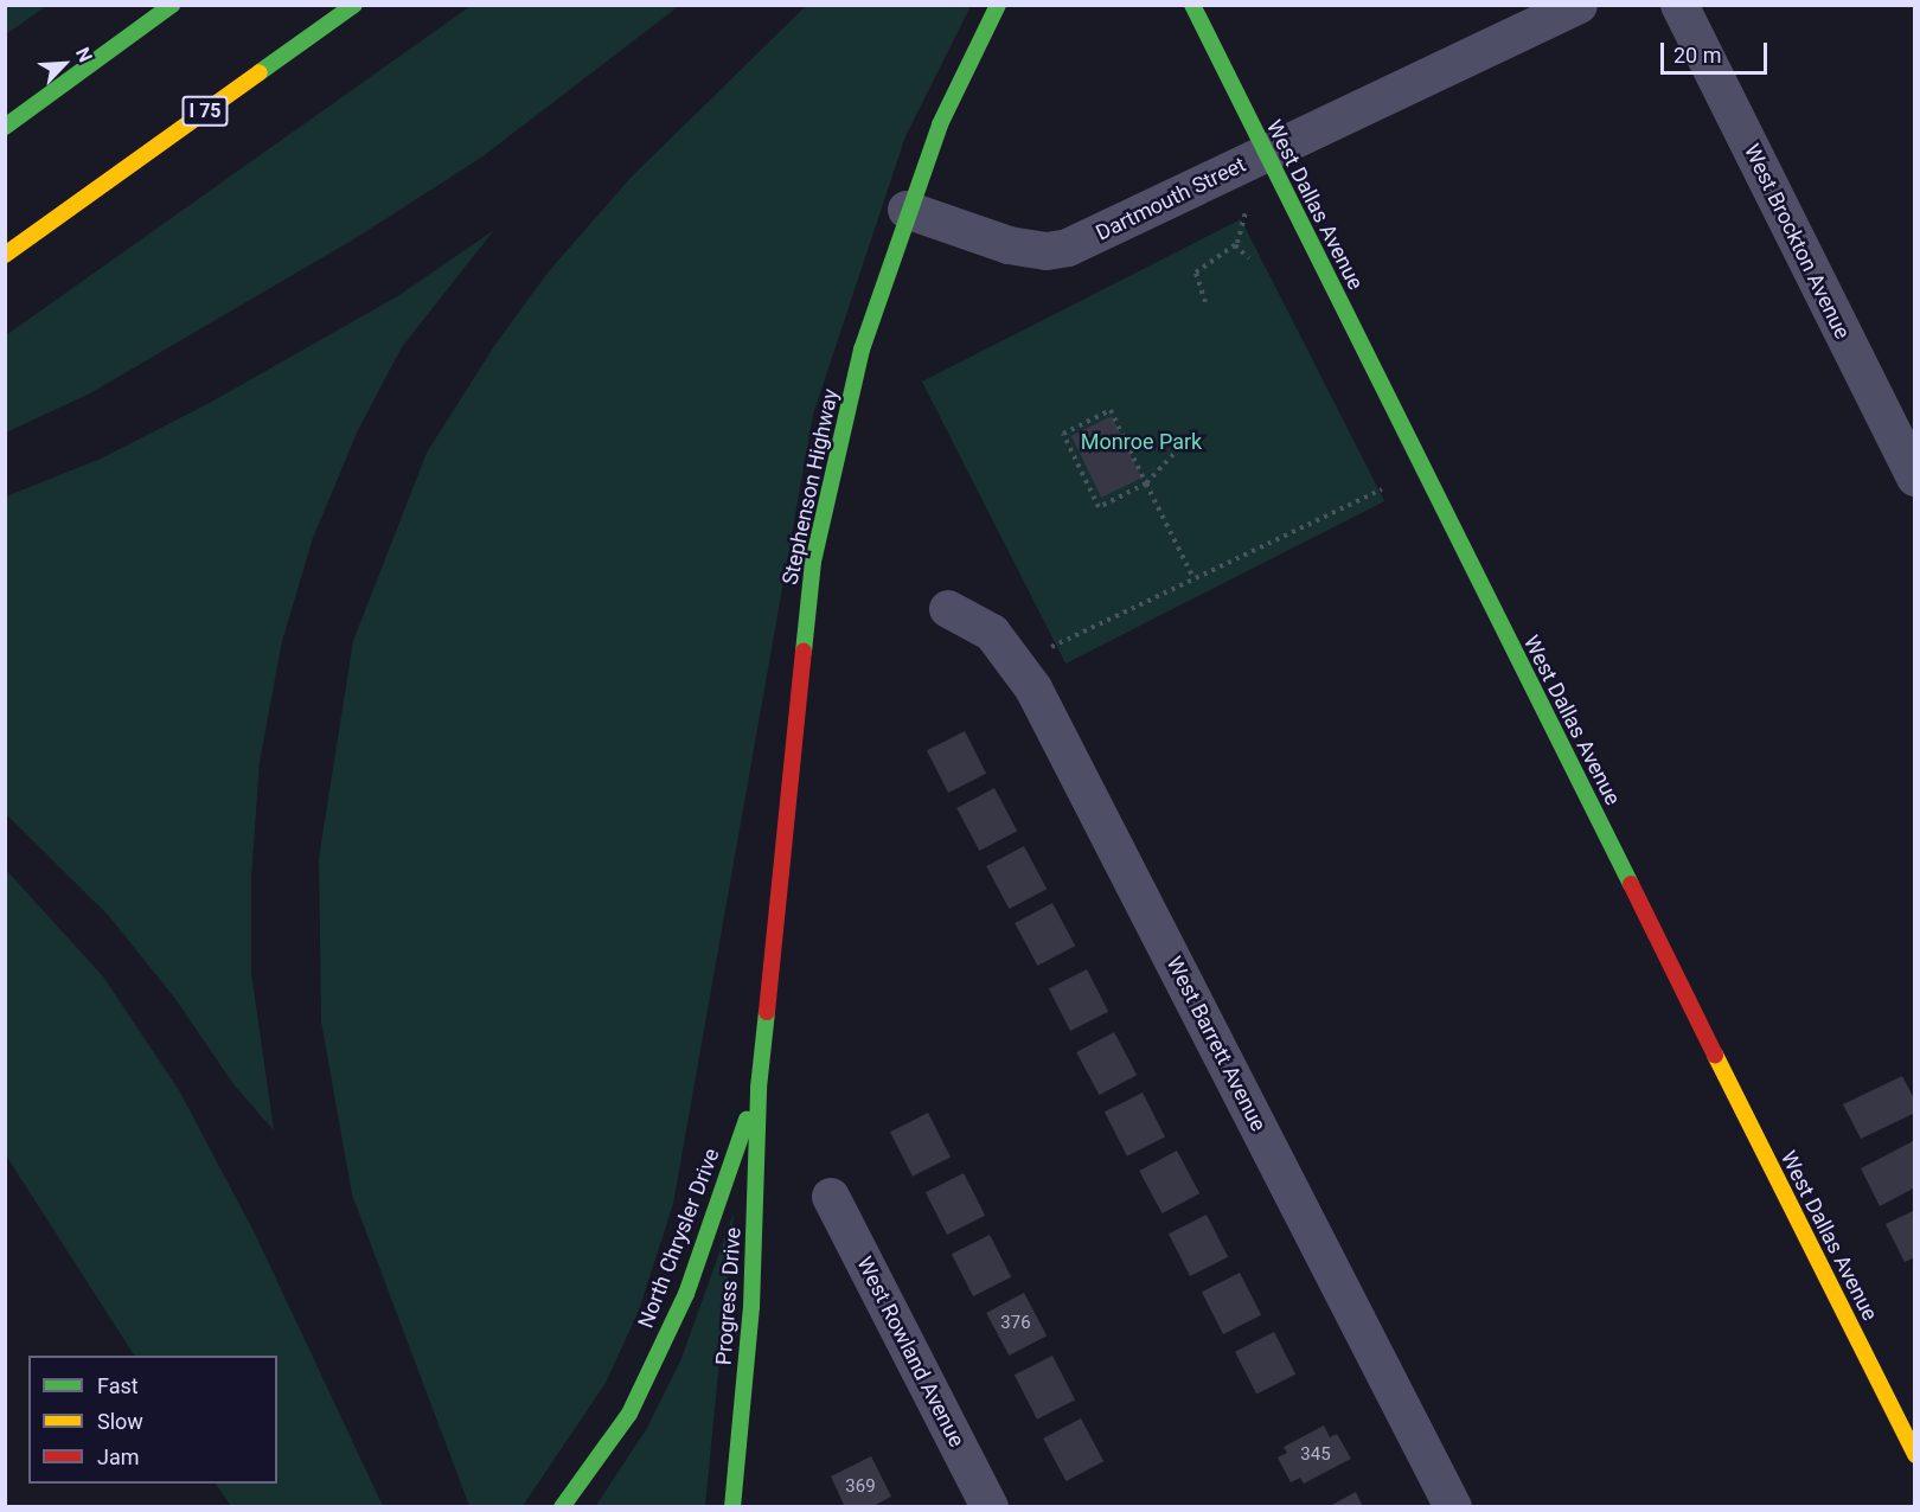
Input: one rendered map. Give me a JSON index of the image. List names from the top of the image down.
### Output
{
  "streets": {
    "main road": [
      "I 75",
      "West Dallas Avenue",
      "Stephenson Highway",
      "North Chrysler Drive",
      "Progress Drive"
    ],
    "street": [
      "Dartmouth Street",
      "West Brockton Avenue",
      "West Barrett Avenue",
      "West Rowland Avenue"
    ]
  },
  "crossings": [
    ["Dartmouth Street", "West Dallas Avenue"],
    ["Dartmouth Street", "Stephenson Highway"],
    ["Stephenson Highway", "North Chrysler Drive"],
    ["Stephenson Highway", "Progress Drive"],
    ["North Chrysler Drive", "Progress Drive"]
  ],
  "parks": ["Monroe Park"],
  "house_numbers": ["376", "345", "369"],
  "legend": ["Fast", "Slow", "Jam"],
  "scale_bar": "20 m",
  "north": "top right"
}
